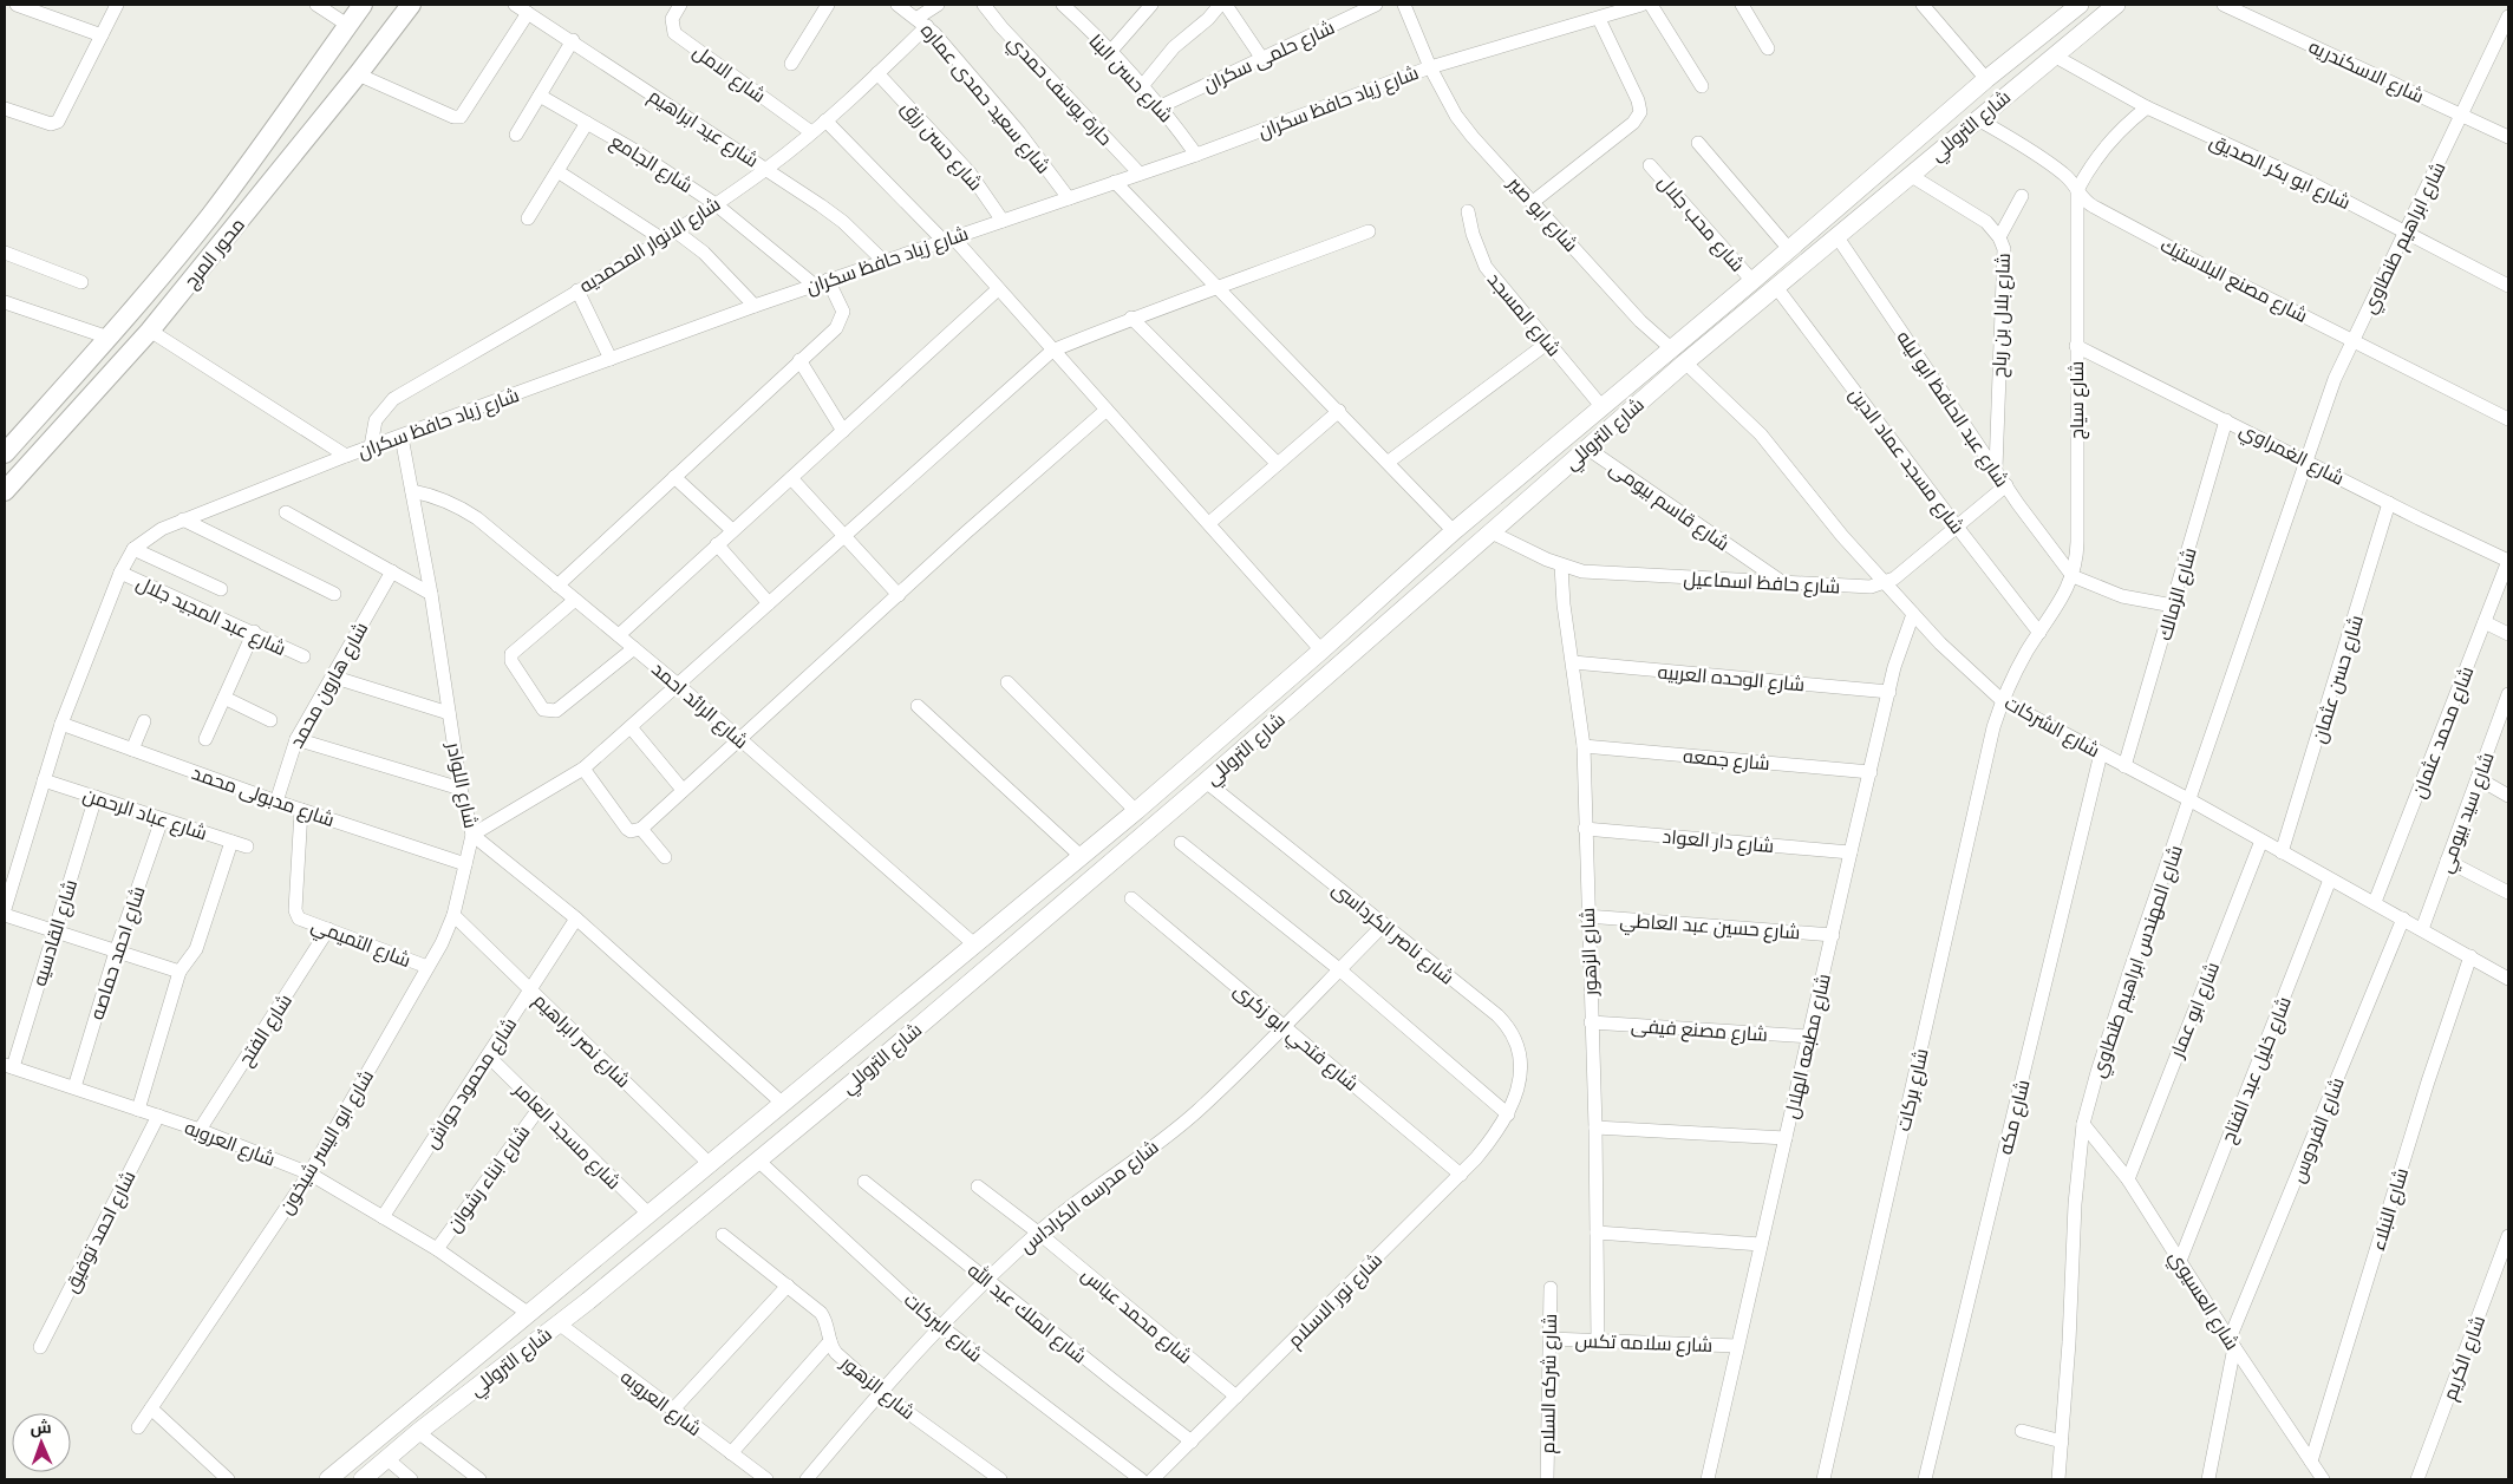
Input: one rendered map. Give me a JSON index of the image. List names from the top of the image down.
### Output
{
  "streets": {
    "main road": ["محور المرج"],
    "street": [
      "شارع حلمى سكران",
      "شارع الاسكندريه",
      "شارع الامل",
      "شارع حسن البنا",
      "حارة يوسف حمدي",
      "شارع سعيد حمدى عماره",
      "شارع زياد حافظ سكران",
      "شارع التروللي",
      "شارع عيد ابراهيم",
      "شارع حسن رزق",
      "شارع الجامع",
      "شارع ابو بكر الصديق",
      "شارع ابو صير",
      "شارع محب جلال",
      "شارع ابراهيم طنطاوي",
      "شارع الانوار المحمديه",
      "شارع مصنع البلاستيك",
      "شارع المسجد",
      "شارع بلال بن رباح",
      "شارع سياج",
      "شارع عبد الحافظ ابو ليله",
      "شارع الغمراوي",
      "شارع مسجد عماد الدين",
      "شارع قاسم بيومى",
      "شارع حافظ اسماعيل",
      "شارع الزمالك",
      "شارع عبد المجيد جلال",
      "شارع الوحده العربيه",
      "شارع حسن عثمان",
      "شارع هارون محمد",
      "شارع الرائد احمد",
      "شارع الشركات",
      "شارع محمد عثمان",
      "شارع جمعه",
      "شارع اللوادر",
      "شارع مدبولى محمد",
      "شارع سيد بيومي",
      "شارع عباد الرحمن",
      "شارع دار العواد",
      "شارع حسين عبد العاطي",
      "شارع القادسيه",
      "شارع ناصر الكرداسى",
      "شارع التميمي",
      "شارع الزهور",
      "شارع احمد حماصه",
      "شارع المهندس ابراهيم طنطاوي",
      "شارع ابو عمار",
      "شارع الفتح",
      "شارع مصنع فيفى",
      "شارع فتحي ابو زكرى",
      "شارع نصر ابراهيم",
      "شارع مطبعه الهلال",
      "شارع خليل عبد الفتاح",
      "شارع محمود حواش",
      "شارع بركات",
      "شارع مكه",
      "شارع الفردوس",
      "شارع مسجد العامر",
      "شارع ابو اليسر شيخون",
      "شارع العروبه",
      "شارع ابناء رشوان",
      "شارع مدرسه الكراداس",
      "شارع النبلاء",
      "شارع احمد توفيق",
      "شارع نور الاسلام",
      "شارع العسيوي",
      "شارع الملك عبد الله",
      "شارع محمد عباس",
      "شارع البركات",
      "شارع سلامه تكس",
      "شارع الكريم",
      "شارع شركه السلام"
    ]
  },
  "crossings": [
    ["شارع حلمى سكران", "شارع حسن البنا"],
    ["شارع الاسكندريه", "شارع ابراهيم طنطاوي"],
    ["شارع الامل", "شارع الانوار المحمديه"],
    ["شارع حسن البنا", "شارع زياد حافظ سكران"],
    ["حارة يوسف حمدي", "شارع زياد حافظ سكران"],
    ["شارع سعيد حمدى عماره", "شارع زياد حافظ سكران"],
    ["شارع سعيد حمدى عماره", "شارع الانوار المحمديه"],
    ["شارع زياد حافظ سكران", "شارع عيد ابراهيم"],
    ["شارع زياد حافظ سكران", "شارع حسن رزق"],
    ["شارع زياد حافظ سكران", "شارع الجامع"],
    ["شارع زياد حافظ سكران", "شارع ابو صير"],
    ["شارع زياد حافظ سكران", "شارع الانوار المحمديه"],
    ["شارع زياد حافظ سكران", "شارع اللوادر"],
    ["شارع التروللي", "شارع ابو بكر الصديق"],
    ["شارع التروللي", "شارع ابو صير"],
    ["شارع التروللي", "شارع محب جلال"],
    ["شارع التروللي", "شارع مصنع البلاستيك"],
    ["شارع التروللي", "شارع المسجد"],
    ["شارع التروللي", "شارع بلال بن رباح"],
    ["شارع التروللي", "شارع عبد الحافظ ابو ليله"],
    ["شارع التروللي", "شارع مسجد عماد الدين"],
    ["شارع التروللي", "شارع قاسم بيومى"],
    ["شارع التروللي", "شارع حافظ اسماعيل"],
    ["شارع التروللي", "شارع الرائد احمد"],
    ["شارع التروللي", "شارع الشركات"],
    ["شارع التروللي", "شارع اللوادر"],
    ["شارع التروللي", "شارع ناصر الكرداسى"],
    ["شارع التروللي", "شارع نصر ابراهيم"],
    ["شارع التروللي", "شارع مسجد العامر"],
    ["شارع التروللي", "شارع العروبه"],
    ["شارع التروللي", "شارع البركات"],
    ["شارع عيد ابراهيم", "شارع الانوار المحمديه"],
    ["شارع حسن رزق", "شارع الانوار المحمديه"],
    ["شارع الجامع", "شارع الانوار المحمديه"],
    ["شارع ابو بكر الصديق", "شارع ابراهيم طنطاوي"],
    ["شارع ابراهيم طنطاوي", "شارع مصنع البلاستيك"],
    ["شارع ابراهيم طنطاوي", "شارع الغمراوي"],
    ["شارع ابراهيم طنطاوي", "شارع المهندس ابراهيم طنطاوي"],
    ["شارع مصنع البلاستيك", "شارع سياج"],
    ["شارع بلال بن رباح", "شارع عبد الحافظ ابو ليله"],
    ["شارع سياج", "شارع عبد الحافظ ابو ليله"],
    ["شارع سياج", "شارع الغمراوي"],
    ["شارع سياج", "شارع مسجد عماد الدين"],
    ["شارع سياج", "شارع الشركات"],
    ["شارع سياج", "شارع بركات"],
    ["شارع الغمراوي", "شارع الزمالك"],
    ["شارع الغمراوي", "شارع حسن عثمان"],
    ["شارع الغمراوي", "شارع محمد عثمان"],
    ["شارع الغمراوي", "شارع المهندس ابراهيم طنطاوي"],
    ["شارع قاسم بيومى", "شارع حافظ اسماعيل"],
    ["شارع حافظ اسماعيل", "شارع الشركات"],
    ["شارع حافظ اسماعيل", "شارع الزهور"],
    ["شارع الزمالك", "شارع الشركات"],
    ["شارع الوحده العربيه", "شارع الزهور"],
    ["شارع الوحده العربيه", "شارع مطبعه الهلال"],
    ["شارع حسن عثمان", "شارع الشركات"],
    ["شارع هارون محمد", "شارع مدبولى محمد"],
    ["شارع الرائد احمد", "شارع اللوادر"],
    ["شارع الشركات", "شارع محمد عثمان"],
    ["شارع الشركات", "شارع سيد بيومي"],
    ["شارع الشركات", "شارع المهندس ابراهيم طنطاوي"],
    ["شارع الشركات", "شارع ابو عمار"],
    ["شارع الشركات", "شارع مطبعه الهلال"],
    ["شارع الشركات", "شارع خليل عبد الفتاح"],
    ["شارع الشركات", "شارع بركات"],
    ["شارع الشركات", "شارع مكه"],
    ["شارع الشركات", "شارع الفردوس"],
    ["شارع الشركات", "شارع النبلاء"],
    ["شارع جمعه", "شارع الزهور"],
    ["شارع جمعه", "شارع مطبعه الهلال"],
    ["شارع اللوادر", "شارع محمود حواش"],
    ["شارع اللوادر", "شارع ابو اليسر شيخون"],
    ["شارع مدبولى محمد", "شارع التميمي"],
    ["شارع مدبولى محمد", "شارع ابو اليسر شيخون"],
    ["شارع عباد الرحمن", "شارع القادسيه"],
    ["شارع عباد الرحمن", "شارع احمد حماصه"],
    ["شارع دار العواد", "شارع الزهور"],
    ["شارع دار العواد", "شارع مطبعه الهلال"],
    ["شارع حسين عبد العاطي", "شارع الزهور"],
    ["شارع حسين عبد العاطي", "شارع مطبعه الهلال"],
    ["شارع القادسيه", "شارع العروبه"],
    ["شارع ناصر الكرداسى", "شارع مدرسه الكراداس"],
    ["شارع ناصر الكرداسى", "شارع نور الاسلام"],
    ["شارع التميمي", "شارع الفتح"],
    ["شارع التميمي", "شارع ابو اليسر شيخون"],
    ["شارع الزهور", "شارع مصنع فيفى"],
    ["شارع الزهور", "شارع مدرسه الكراداس"],
    ["شارع الزهور", "شارع سلامه تكس"],
    ["شارع احمد حماصه", "شارع العروبه"],
    ["شارع المهندس ابراهيم طنطاوي", "شارع العسيوي"],
    ["شارع ابو عمار", "شارع العسيوي"],
    ["شارع الفتح", "شارع العروبه"],
    ["شارع مصنع فيفى", "شارع مطبعه الهلال"],
    ["شارع فتحي ابو زكرى", "شارع مدرسه الكراداس"],
    ["شارع فتحي ابو زكرى", "شارع نور الاسلام"],
    ["شارع نصر ابراهيم", "شارع محمود حواش"],
    ["شارع نصر ابراهيم", "شارع ابو اليسر شيخون"],
    ["شارع مطبعه الهلال", "شارع سلامه تكس"],
    ["شارع خليل عبد الفتاح", "شارع العسيوي"],
    ["شارع محمود حواش", "شارع مسجد العامر"],
    ["شارع محمود حواش", "شارع العروبه"],
    ["شارع الفردوس", "شارع العسيوي"],
    ["شارع مسجد العامر", "شارع ابناء رشوان"],
    ["شارع ابو اليسر شيخون", "شارع العروبه"],
    ["شارع العروبه", "شارع ابناء رشوان"],
    ["شارع العروبه", "شارع احمد توفيق"],
    ["شارع مدرسه الكراداس", "شارع الملك عبد الله"],
    ["شارع مدرسه الكراداس", "شارع محمد عباس"],
    ["شارع مدرسه الكراداس", "شارع البركات"],
    ["شارع النبلاء", "شارع العسيوي"],
    ["شارع نور الاسلام", "شارع الملك عبد الله"],
    ["شارع نور الاسلام", "شارع محمد عباس"],
    ["شارع سلامه تكس", "شارع شركه السلام"]
  ],
  "north": "top"
}
